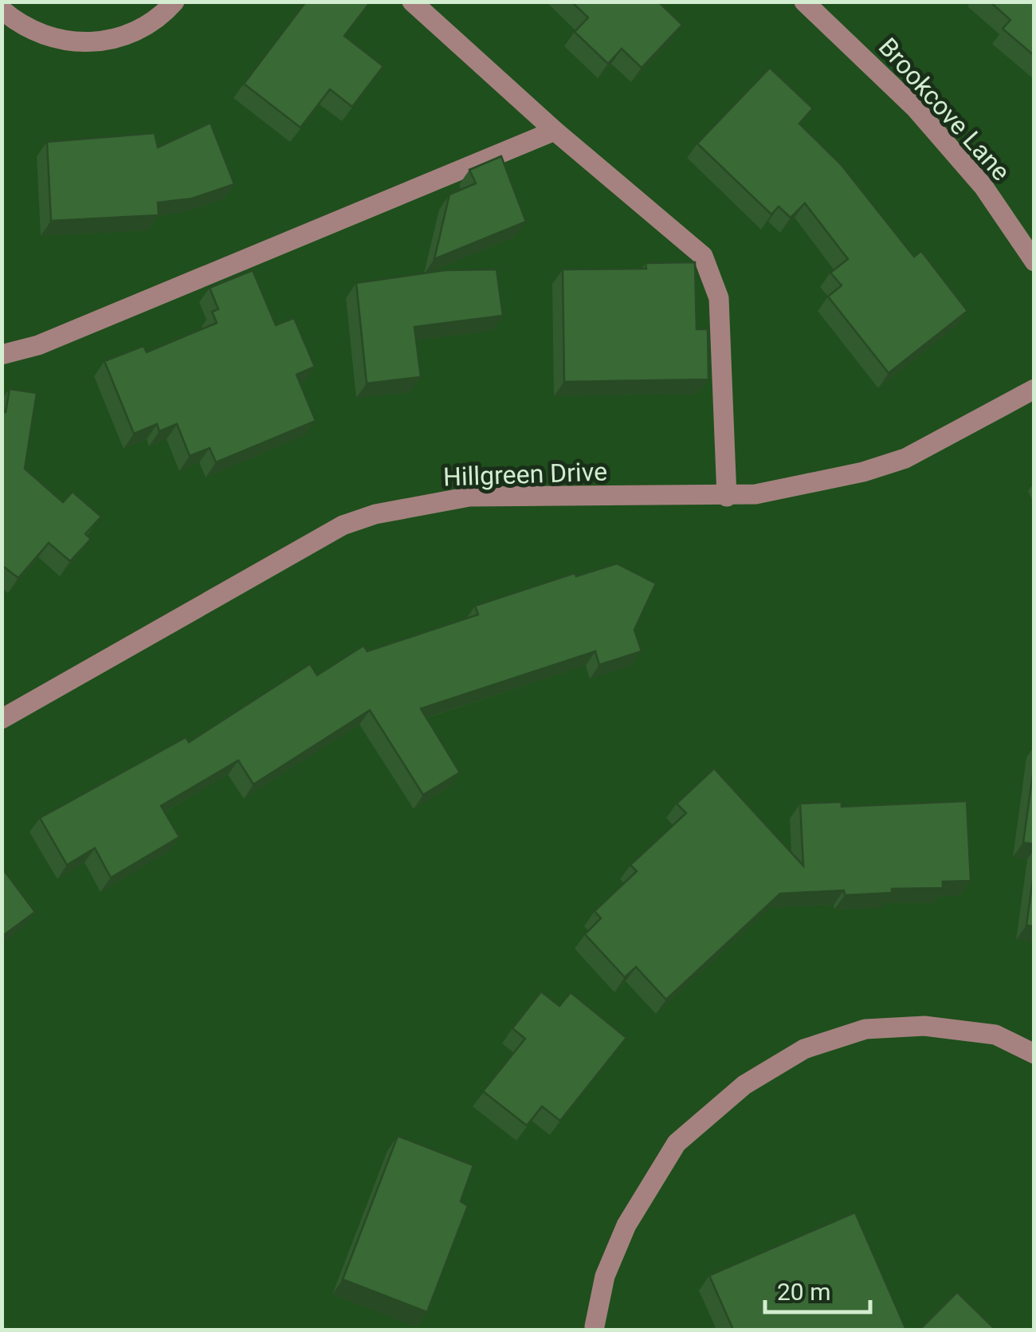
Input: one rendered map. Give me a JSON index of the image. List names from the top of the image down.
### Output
{
  "streets": {
    "street": ["Brookcove Lane", "Hillgreen Drive"]
  },
  "scale_bar": "20 m"
}
